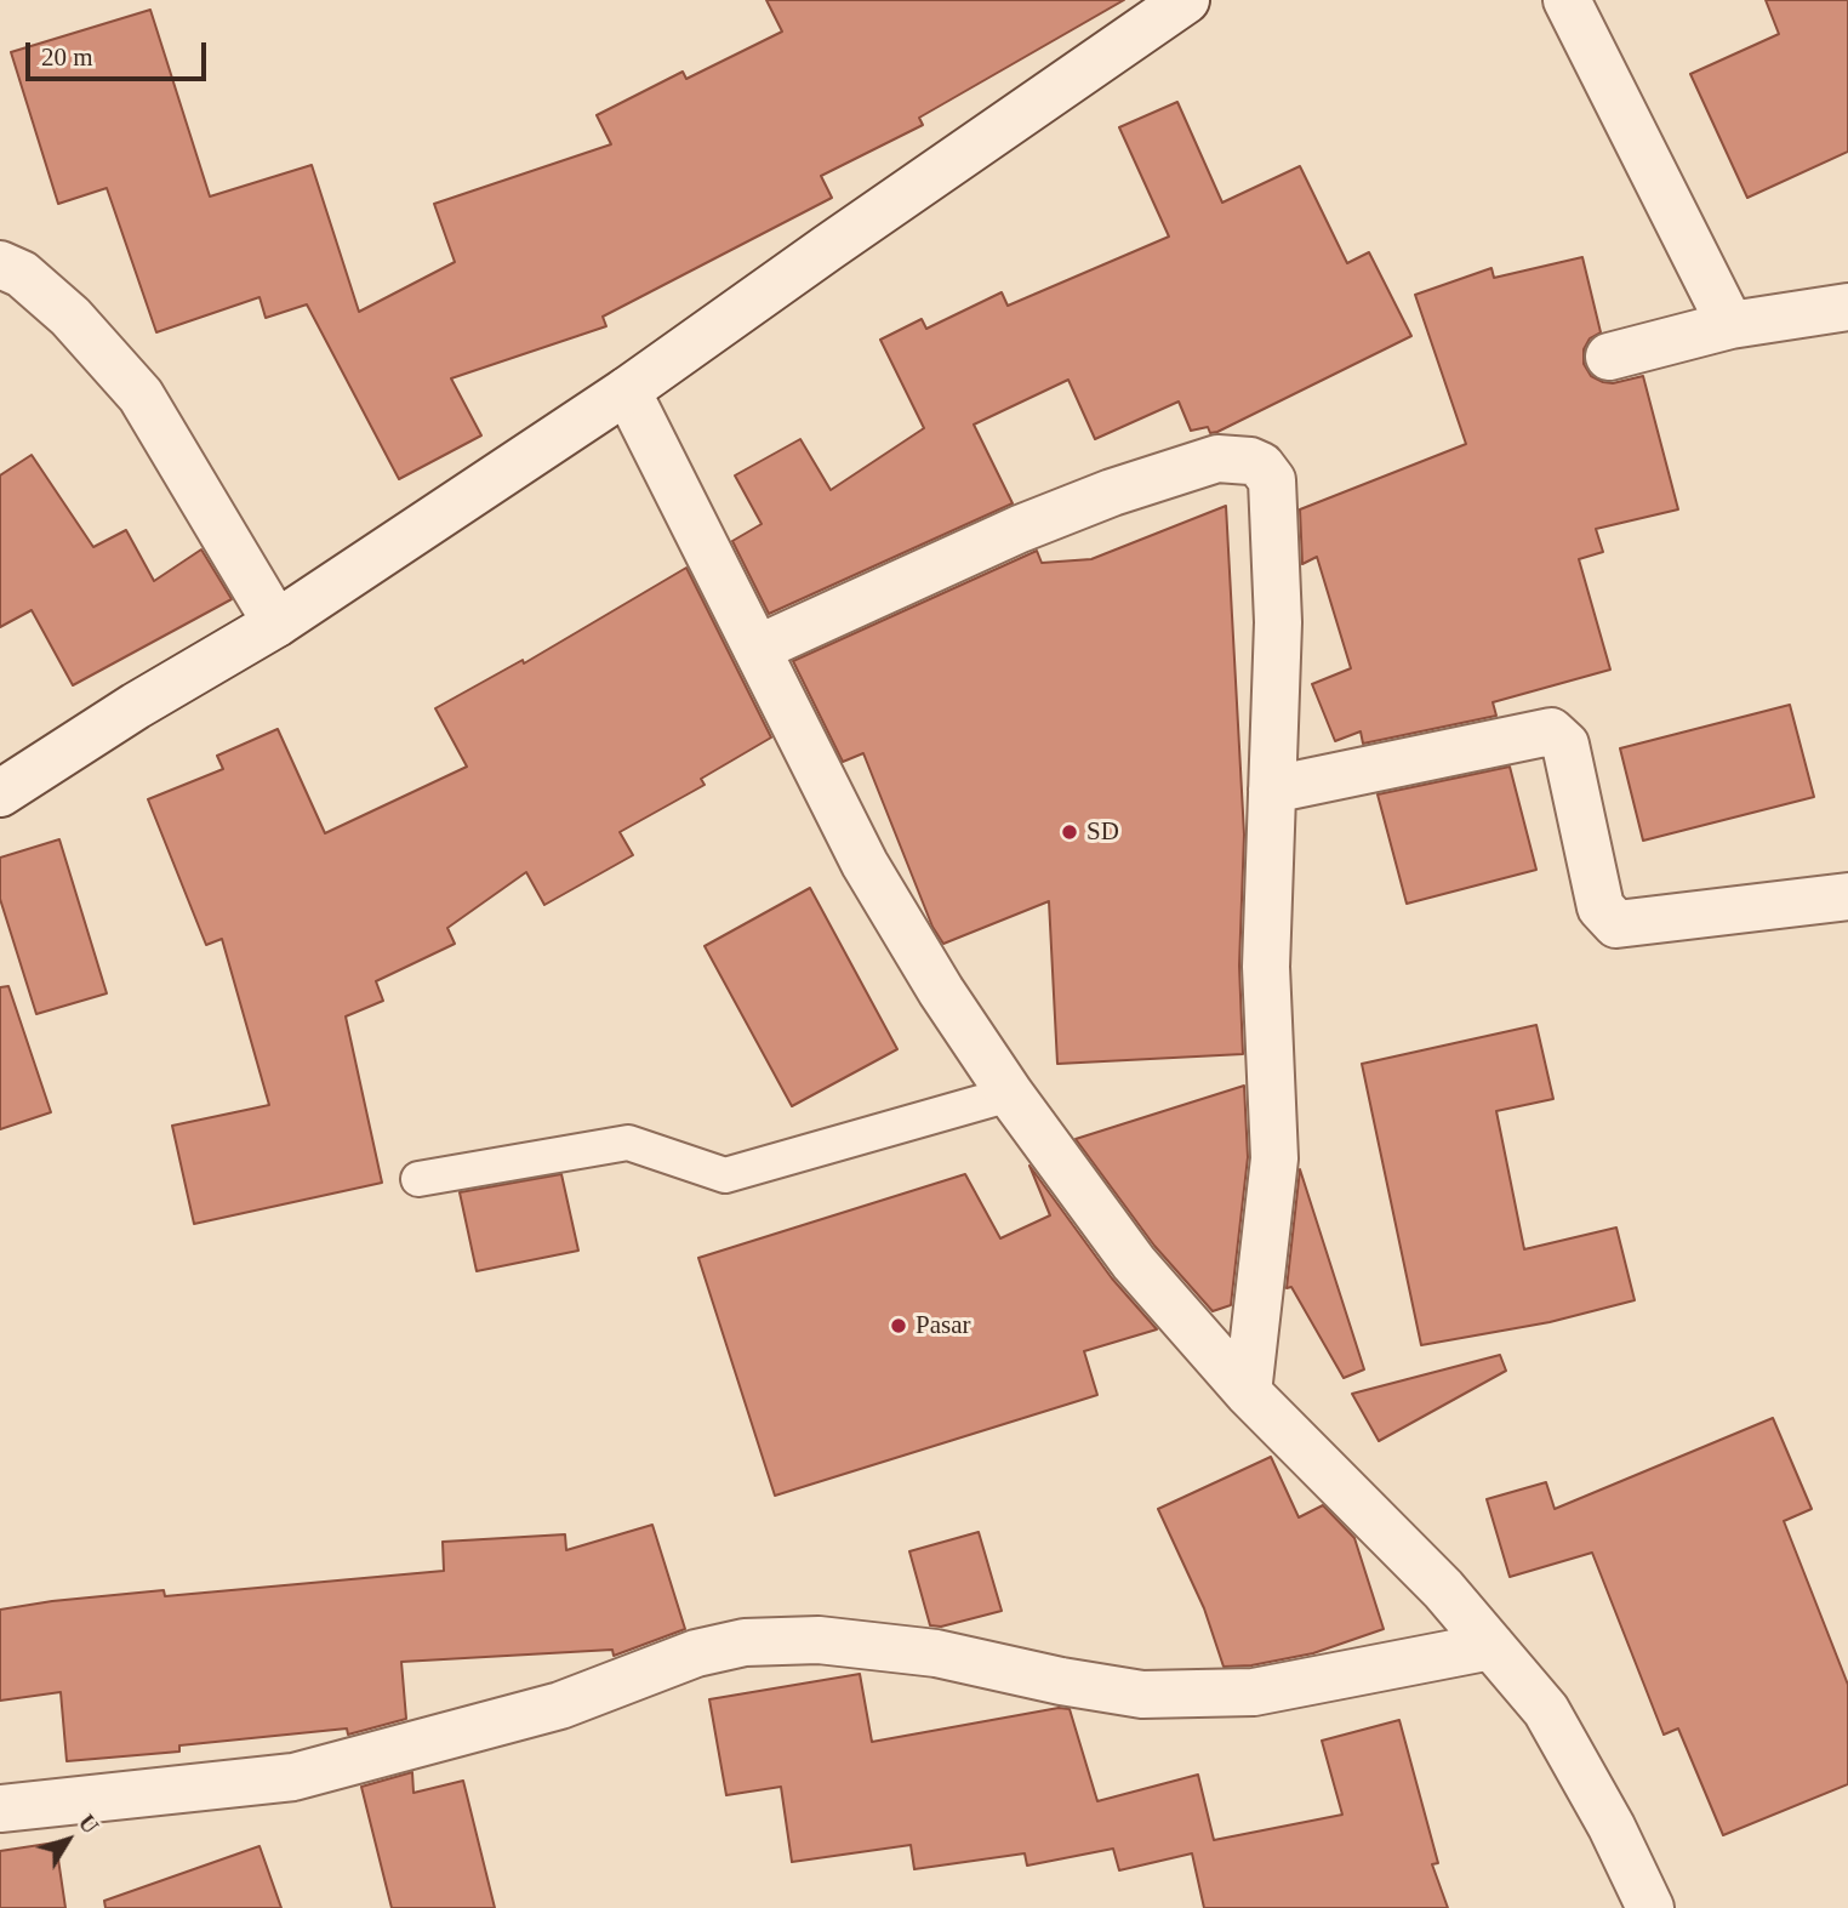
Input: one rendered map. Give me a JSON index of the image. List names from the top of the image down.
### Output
{
  "places": ["SD", "Pasar"],
  "scale_bar": "20 m",
  "north": "top right"
}
